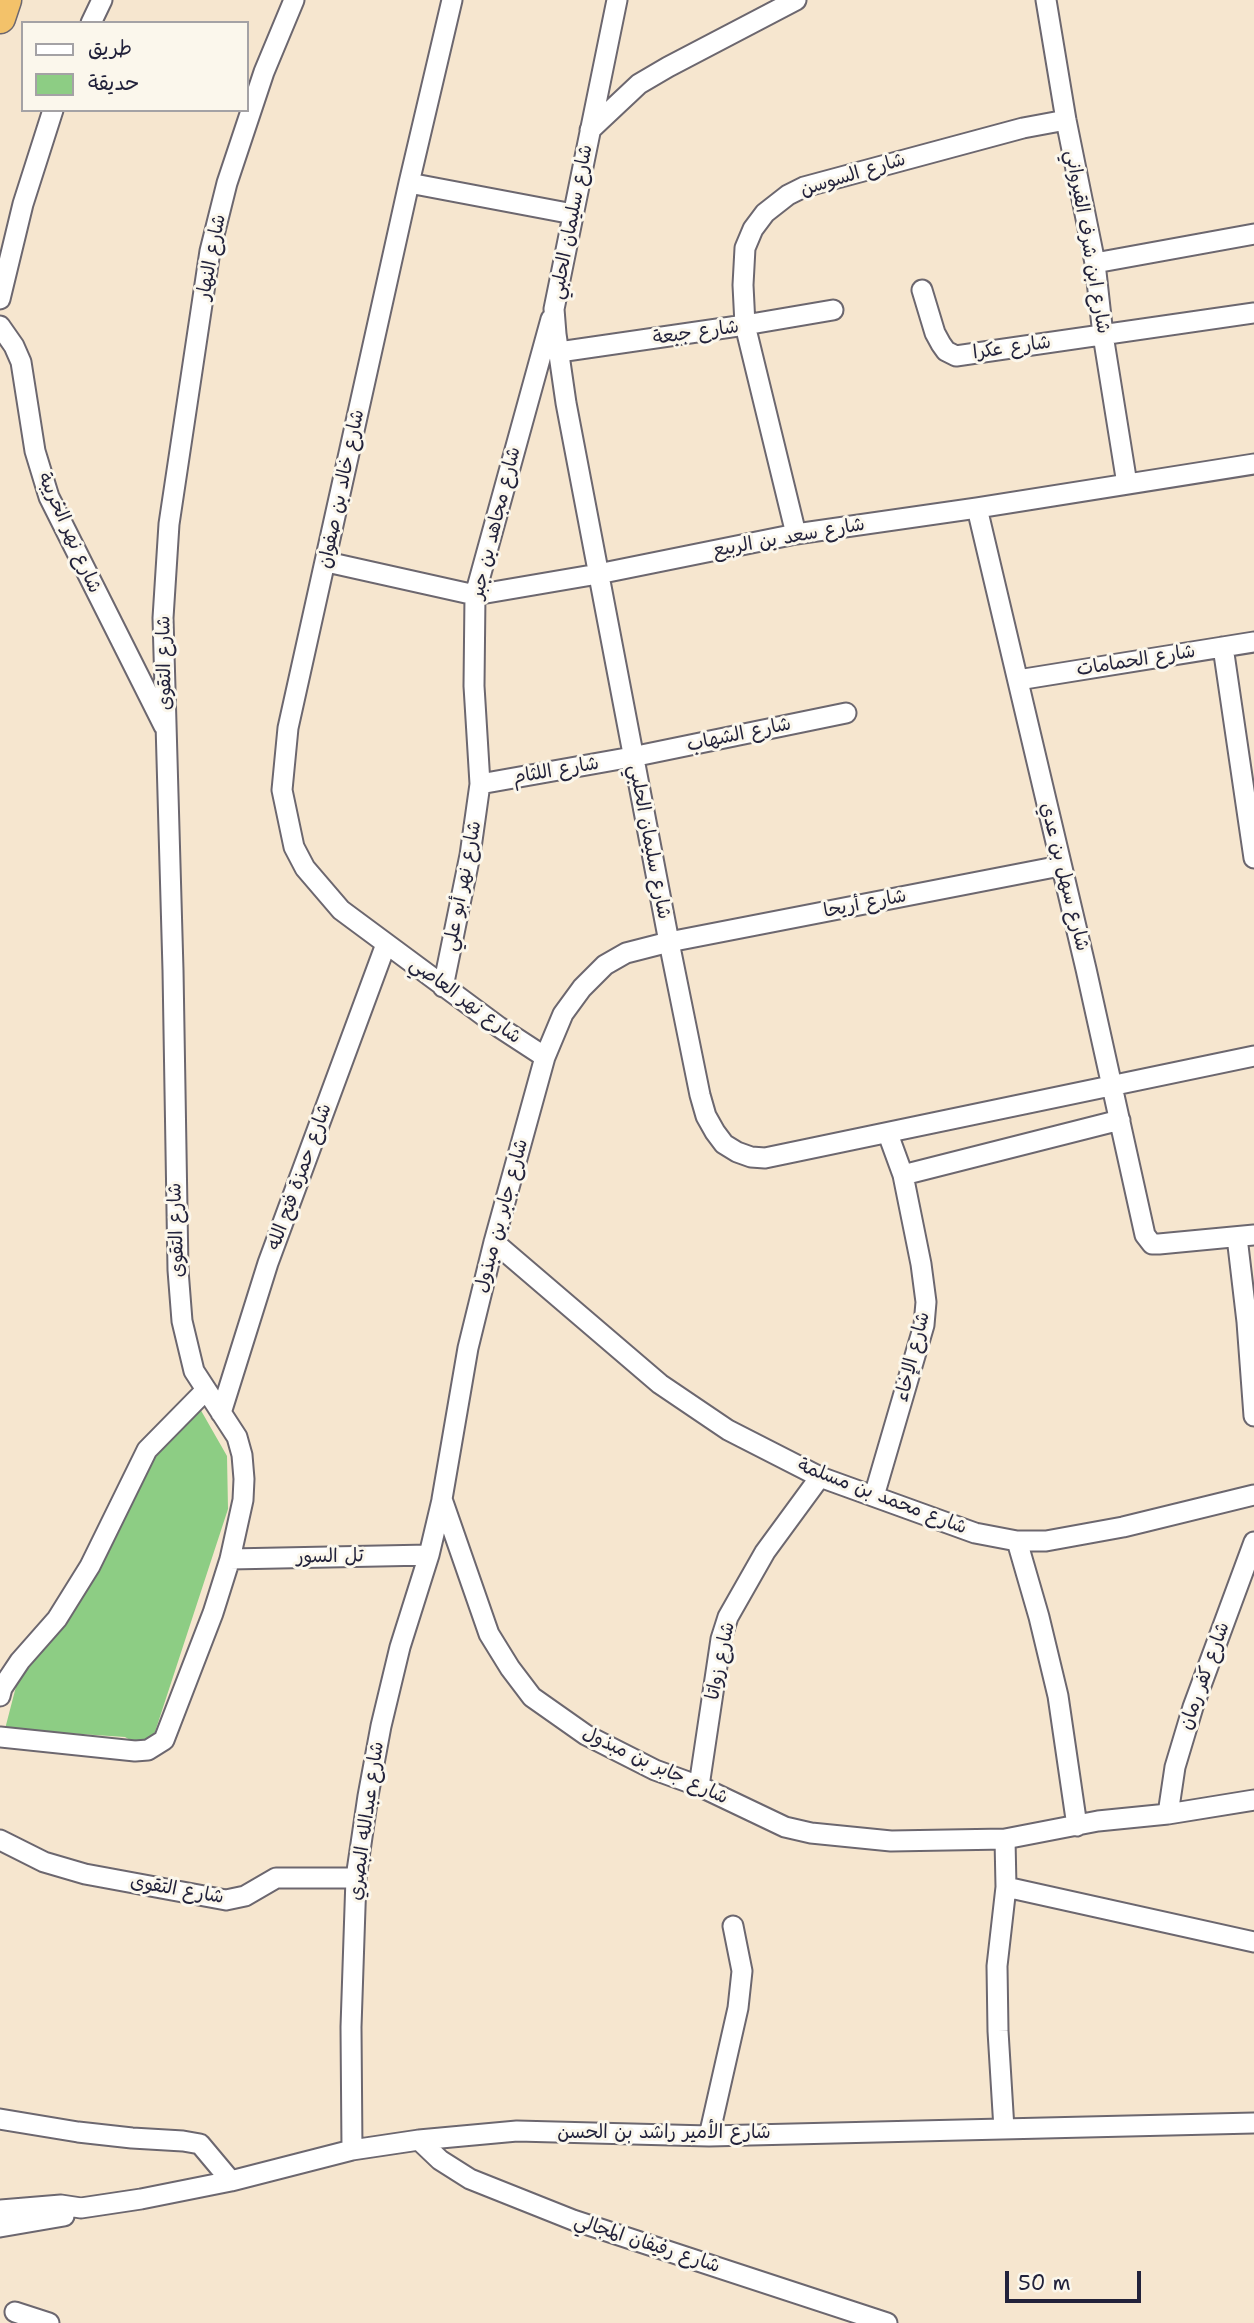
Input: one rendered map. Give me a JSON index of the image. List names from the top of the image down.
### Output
{
  "streets": {
    "street": [
      "شارع السوسن",
      "شارع سليمان الحلبي",
      "شارع ابن شرف القيرواني",
      "شارع النهار",
      "شارع جبعة",
      "شارع عكرا",
      "شارع خالد بن صفوان",
      "شارع مجاهد بن جبر",
      "شارع نهر الخريبة",
      "شارع سعد بن الربيع",
      "شارع الحمامات",
      "شارع التقوى",
      "شارع الشهاب",
      "شارع اللثام",
      "شارع سهل بن عدي",
      "شارع نهر أبو علي",
      "شارع أريحا",
      "شارع نهر العاصي",
      "شارع حمزة فتح الله",
      "شارع جابر بن مبذول",
      "شارع الإخاء",
      "شارع محمد بن مسلمة",
      "تل السور",
      "شارع زواتا",
      "شارع كفر رمان",
      "شارع عبدالله البصري",
      "شارع الأمير راشد بن الحسن",
      "شارع رفيفان المجالي"
    ]
  },
  "crossings": [
    ["شارع السوسن", "شارع ابن شرف القيرواني"],
    ["شارع السوسن", "شارع جبعة"],
    ["شارع السوسن", "شارع سعد بن الربيع"],
    ["شارع سليمان الحلبي", "شارع جبعة"],
    ["شارع سليمان الحلبي", "شارع مجاهد بن جبر"],
    ["شارع سليمان الحلبي", "شارع سعد بن الربيع"],
    ["شارع سليمان الحلبي", "شارع الشهاب"],
    ["شارع سليمان الحلبي", "شارع اللثام"],
    ["شارع سليمان الحلبي", "شارع سهل بن عدي"],
    ["شارع سليمان الحلبي", "شارع أريحا"],
    ["شارع سليمان الحلبي", "شارع جابر بن مبذول"],
    ["شارع سليمان الحلبي", "شارع الإخاء"],
    ["شارع ابن شرف القيرواني", "شارع عكرا"],
    ["شارع ابن شرف القيرواني", "شارع سعد بن الربيع"],
    ["شارع النهار", "شارع التقوى"],
    ["شارع خالد بن صفوان", "شارع سعد بن الربيع"],
    ["شارع خالد بن صفوان", "شارع نهر العاصي"],
    ["شارع خالد بن صفوان", "شارع حمزة فتح الله"],
    ["شارع مجاهد بن جبر", "شارع سعد بن الربيع"],
    ["شارع مجاهد بن جبر", "شارع اللثام"],
    ["شارع مجاهد بن جبر", "شارع نهر أبو علي"],
    ["شارع نهر الخريبة", "شارع التقوى"],
    ["شارع سعد بن الربيع", "شارع سهل بن عدي"],
    ["شارع الحمامات", "شارع سهل بن عدي"],
    ["شارع التقوى", "شارع حمزة فتح الله"],
    ["شارع التقوى", "تل السور"],
    ["شارع التقوى", "شارع عبدالله البصري"],
    ["شارع الشهاب", "شارع اللثام"],
    ["شارع اللثام", "شارع نهر أبو علي"],
    ["شارع سهل بن عدي", "شارع أريحا"],
    ["شارع نهر أبو علي", "شارع نهر العاصي"],
    ["شارع أريحا", "شارع جابر بن مبذول"],
    ["شارع نهر العاصي", "شارع حمزة فتح الله"],
    ["شارع نهر العاصي", "شارع جابر بن مبذول"],
    ["شارع جابر بن مبذول", "شارع محمد بن مسلمة"],
    ["شارع جابر بن مبذول", "شارع زواتا"],
    ["شارع جابر بن مبذول", "شارع كفر رمان"],
    ["شارع جابر بن مبذول", "شارع عبدالله البصري"],
    ["شارع الإخاء", "شارع محمد بن مسلمة"],
    ["شارع محمد بن مسلمة", "شارع زواتا"],
    ["تل السور", "شارع عبدالله البصري"],
    ["شارع عبدالله البصري", "شارع الأمير راشد بن الحسن"],
    ["شارع الأمير راشد بن الحسن", "شارع رفيفان المجالي"]
  ],
  "legend": ["طريق", "حديقة"],
  "scale_bar": "50 m"
}
